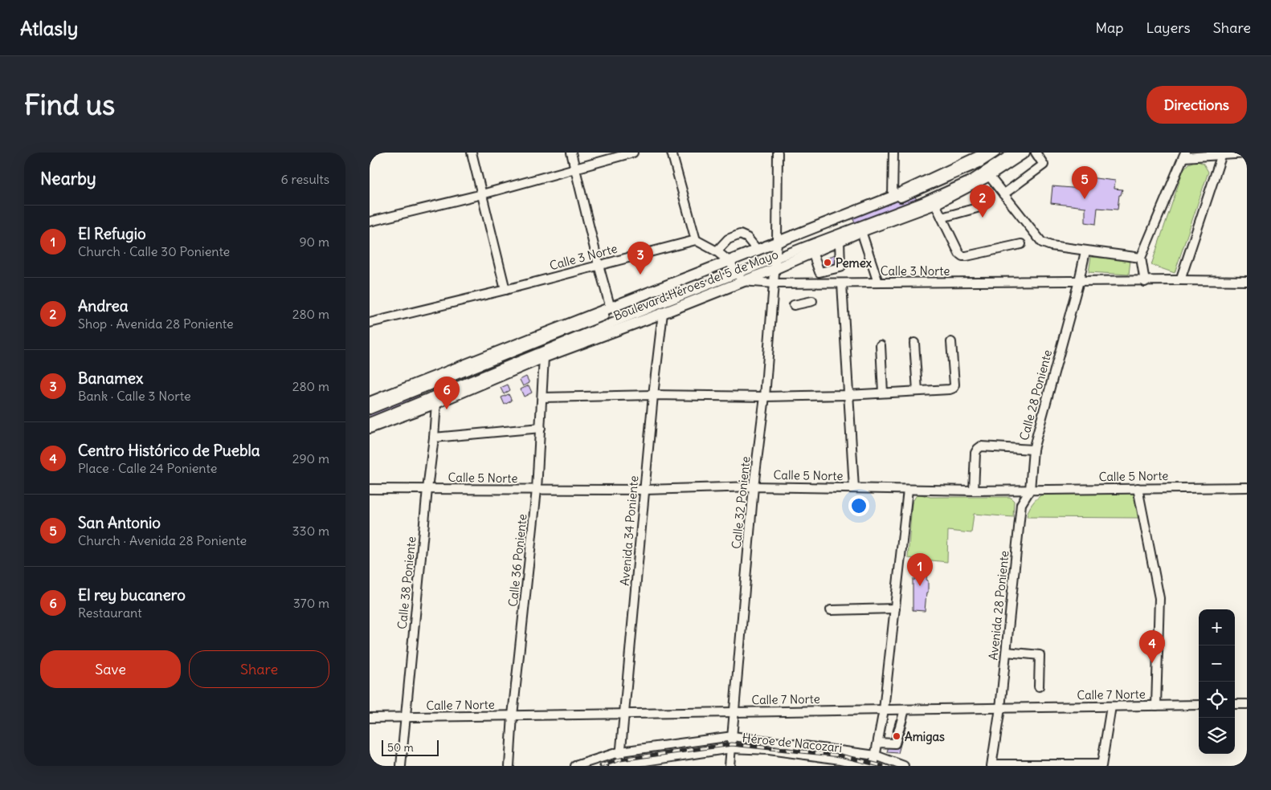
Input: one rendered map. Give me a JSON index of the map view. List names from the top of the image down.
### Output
{
  "streets": {
    "main road": ["Boulevard Héroes del 5 de Mayo"],
    "street": [
      "Calle 3 Norte",
      "Calle 28 Poniente",
      "Calle 5 Norte",
      "Calle 32 Poniente",
      "Avenida 34 Poniente",
      "Calle 36 Poniente",
      "Calle 38 Poniente",
      "Avenida 28 Poniente",
      "Calle 7 Norte",
      "Héroe de Nacozari"
    ]
  },
  "crossings": [
    ["Calle 3 Norte", "Boulevard Héroes del 5 de Mayo"],
    ["Calle 3 Norte", "Calle 28 Poniente"],
    ["Calle 3 Norte", "Calle 32 Poniente"],
    ["Boulevard Héroes del 5 de Mayo", "Calle 32 Poniente"],
    ["Boulevard Héroes del 5 de Mayo", "Avenida 34 Poniente"],
    ["Boulevard Héroes del 5 de Mayo", "Calle 36 Poniente"],
    ["Boulevard Héroes del 5 de Mayo", "Calle 38 Poniente"],
    ["Calle 28 Poniente", "Calle 5 Norte"],
    ["Calle 28 Poniente", "Avenida 28 Poniente"],
    ["Calle 5 Norte", "Calle 32 Poniente"],
    ["Calle 5 Norte", "Avenida 34 Poniente"],
    ["Calle 5 Norte", "Calle 36 Poniente"],
    ["Calle 5 Norte", "Calle 38 Poniente"],
    ["Calle 5 Norte", "Avenida 28 Poniente"],
    ["Calle 32 Poniente", "Calle 7 Norte"],
    ["Calle 32 Poniente", "Héroe de Nacozari"],
    ["Avenida 34 Poniente", "Calle 7 Norte"],
    ["Avenida 34 Poniente", "Héroe de Nacozari"],
    ["Calle 36 Poniente", "Calle 7 Norte"],
    ["Calle 38 Poniente", "Calle 7 Norte"],
    ["Avenida 28 Poniente", "Calle 7 Norte"]
  ],
  "places": ["Pemex", "Amigas"],
  "scale_bar": "50 m",
  "page": {
    "header": "Atlasly",
    "nav": ["Map", "Layers", "Share"],
    "buttons": [
      "Directions",
      ["Save", "Share"]
    ],
    "title": "Find us",
    "heading": ["Nearby", "6 results"],
    "pins": [
      "5",
      "2",
      "3",
      "6",
      "1",
      "4"
    ],
    "list": [
      {
        "mark": "1",
        "name": "El Refugio",
        "note": "Church · Calle 30 Poniente",
        "value": "90 m"
      },
      {
        "mark": "2",
        "name": "Andrea",
        "note": "Shop · Avenida 28 Poniente",
        "value": "280 m"
      },
      {
        "mark": "3",
        "name": "Banamex",
        "note": "Bank · Calle 3 Norte",
        "value": "280 m"
      },
      {
        "mark": "4",
        "name": "Centro Histórico de Puebla",
        "note": "Place · Calle 24 Poniente",
        "value": "290 m"
      },
      {
        "mark": "5",
        "name": "San Antonio",
        "note": "Church · Avenida 28 Poniente",
        "value": "330 m"
      },
      {
        "mark": "6",
        "name": "El rey bucanero",
        "note": "Restaurant",
        "value": "370 m"
      }
    ],
    "map_buttons": ["+", "−"],
    "scale": "50 m"
  }
}
